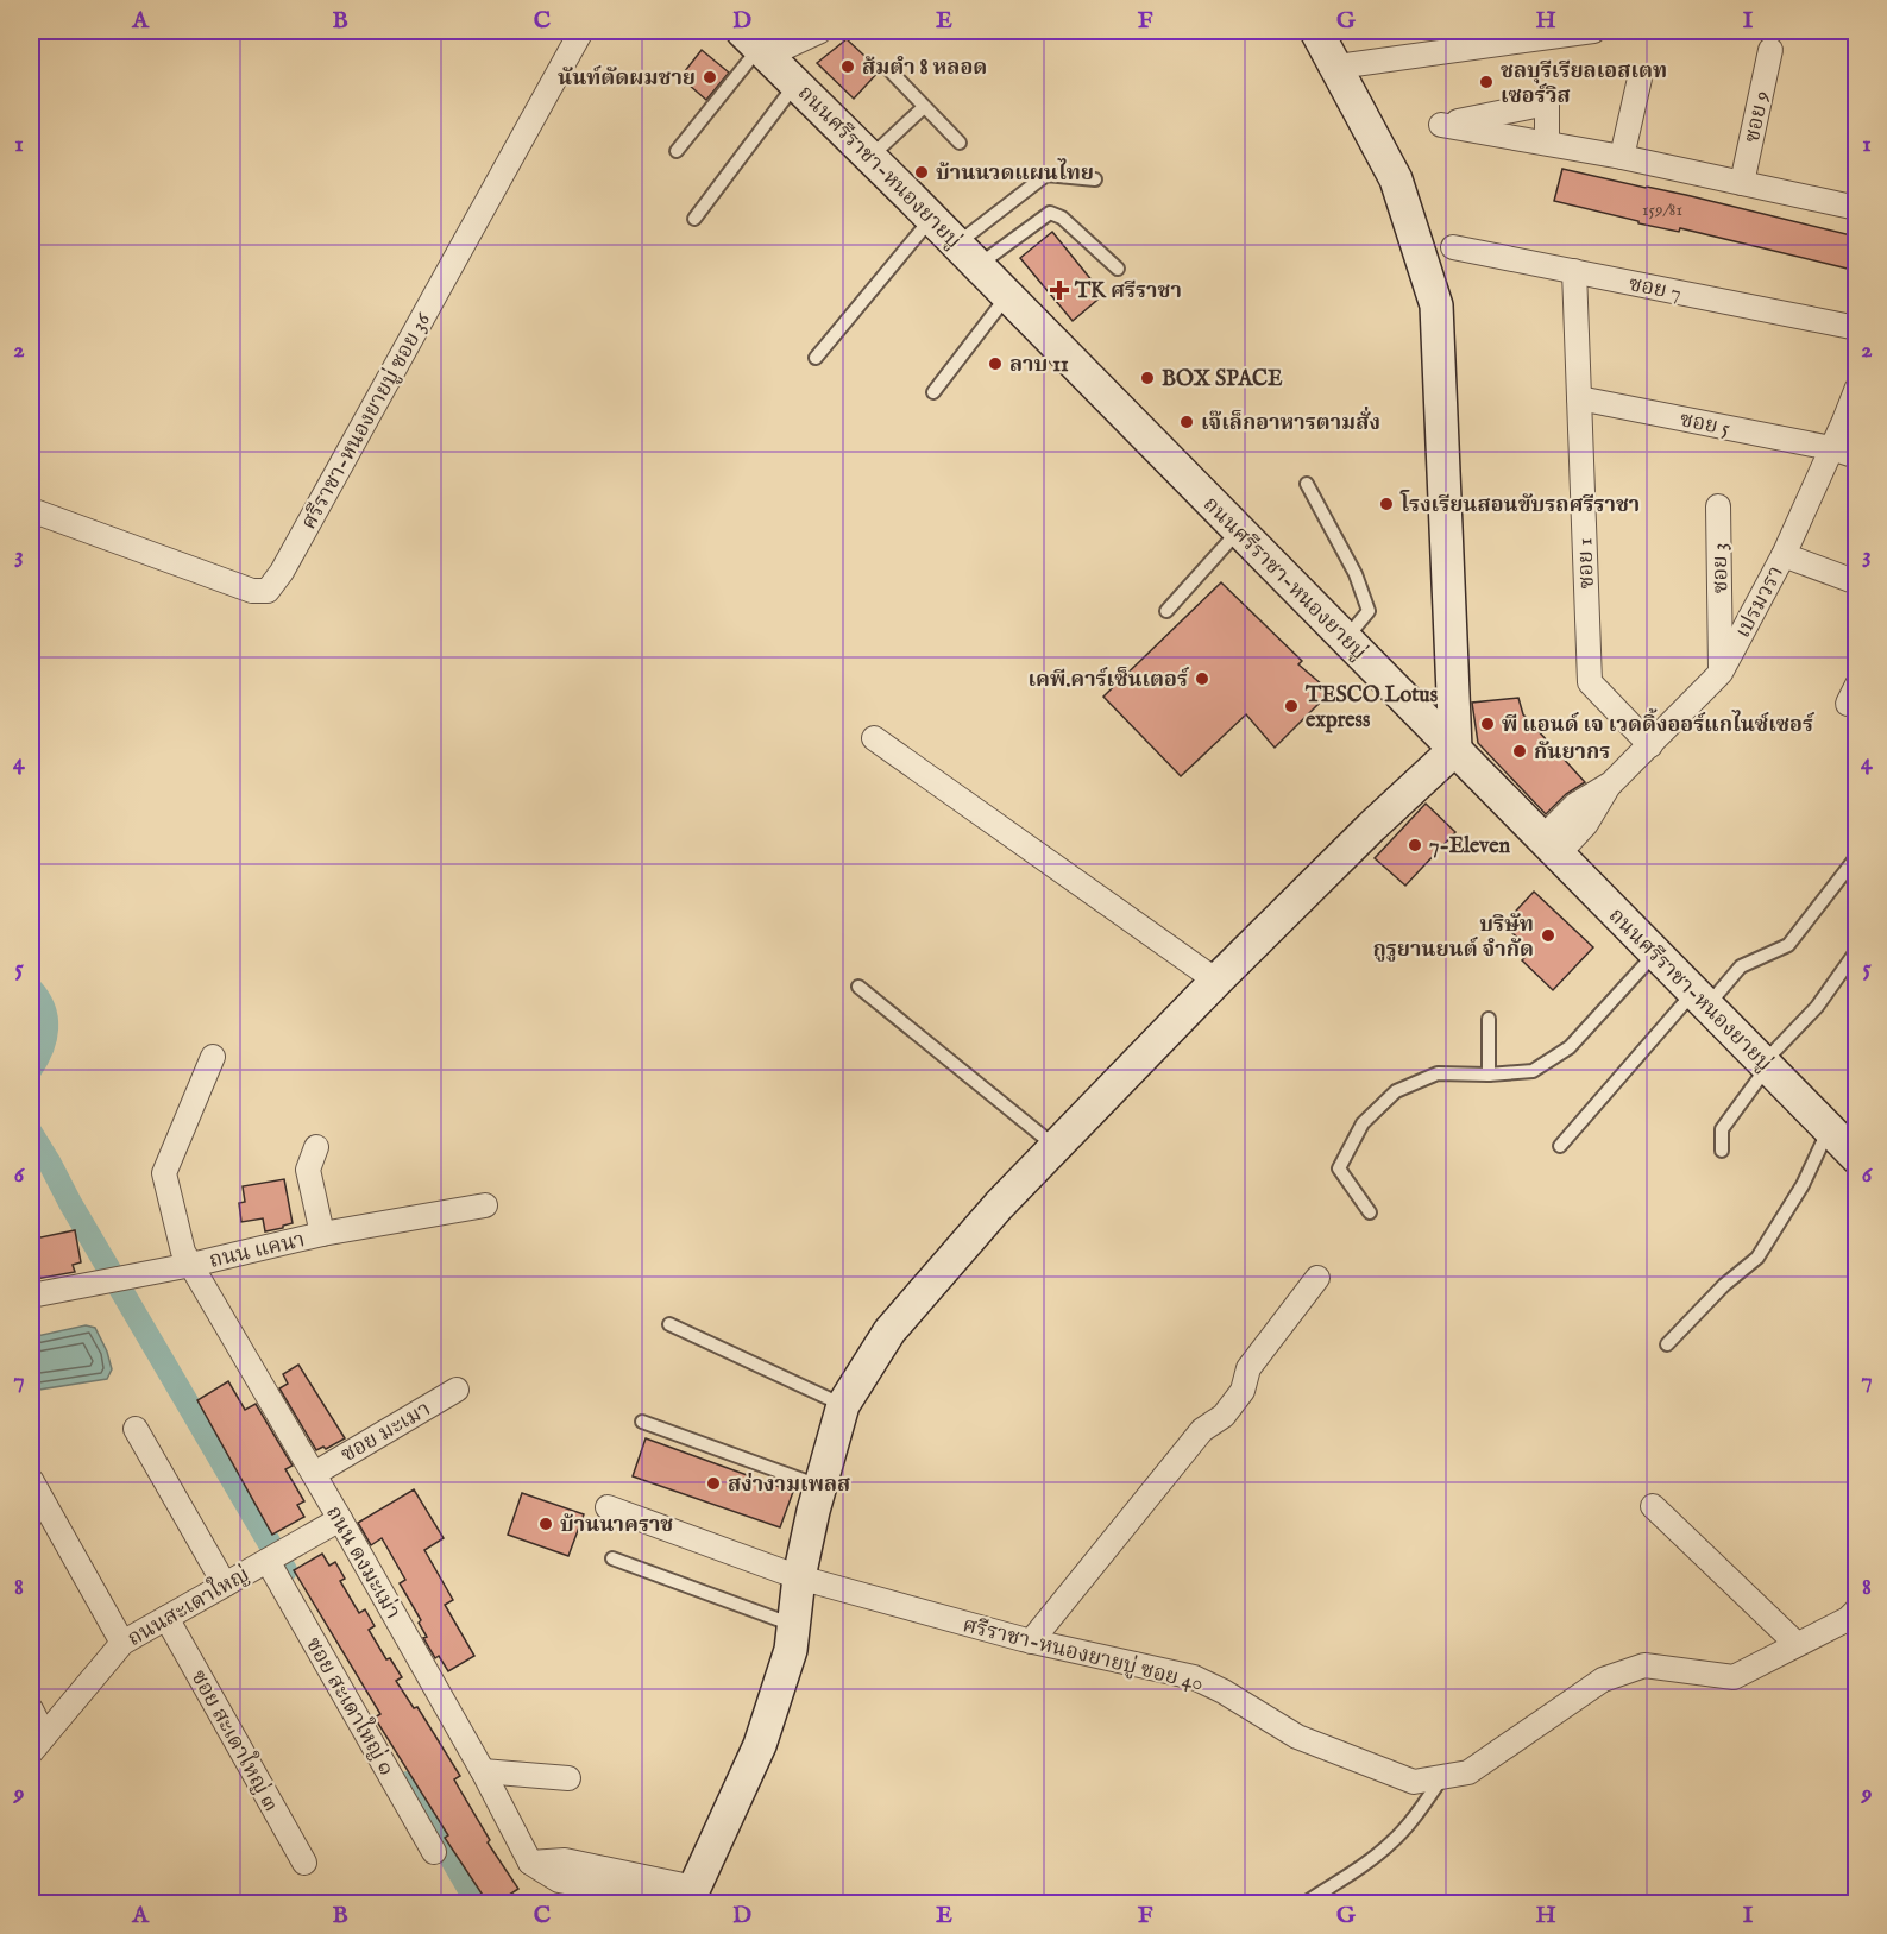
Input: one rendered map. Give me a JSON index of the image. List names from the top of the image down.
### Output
{
  "streets": {
    "street": [
      "ซอย 9",
      "ถนนศรีราชา-หนองยายบู่",
      "ซอย 7",
      "ศรีราชา-หนองยายบู่ ซอย 36",
      "ซอย 5",
      "ซอย 1",
      "ซอย 3",
      "เปรมวรา",
      "ถนน แคนา",
      "ซอย มะเมา",
      "ถนน ดงมะเม่า",
      "ถนนสะเดาใหญ่",
      "ศรีราชา-หนองยายบู่ ซอย 40",
      "ซอย สะเดาใหญ่ ๑",
      "ซอย สะเดาใหญ่ ๓"
    ]
  },
  "crossings": [
    ["ถนนศรีราชา-หนองยายบู่", "เปรมวรา"],
    ["ซอย 7", "ซอย 1"],
    ["ซอย 5", "ซอย 1"],
    ["ซอย 5", "เปรมวรา"],
    ["ซอย 1", "เปรมวรา"],
    ["ซอย 3", "เปรมวรา"],
    ["ถนน แคนา", "ถนน ดงมะเม่า"],
    ["ซอย มะเมา", "ถนน ดงมะเม่า"],
    ["ถนน ดงมะเม่า", "ถนนสะเดาใหญ่"],
    ["ถนนสะเดาใหญ่", "ซอย สะเดาใหญ่ ๑"],
    ["ถนนสะเดาใหญ่", "ซอย สะเดาใหญ่ ๓"]
  ],
  "places": {
    "other": [
      "ส้มตำ 8 หลอด",
      "นันท์ตัดผมชาย",
      "ชลบุรีเรียลเอสเตท เซอร์วิส",
      "บ้านนวดแผนไทย",
      "ลาบ 11",
      "BOX SPACE",
      "เจ๊เล็กอาหารตามสั่ง",
      "โรงเรียนสอนขับรถศรีราชา",
      "เคพี.คาร์เซ็นเตอร์",
      "TESCO Lotus express",
      "พี แอนด์ เจ เวดดิ้งออร์แกไนซ์เซอร์",
      "กันยากร",
      "7-Eleven",
      "บริษัท กูรูยานยนต์ จำกัด",
      "สง่างามเพลส",
      "บ้านนาคราช"
    ],
    "health": ["TK ศรีราชา"]
  },
  "house_numbers": ["159/81"],
  "grid": {
    "columns": [
      "A",
      "B",
      "C",
      "D",
      "E",
      "F",
      "G",
      "H",
      "I"
    ],
    "rows": [
      "1",
      "2",
      "3",
      "4",
      "5",
      "6",
      "7",
      "8",
      "9"
    ]
  }
}
